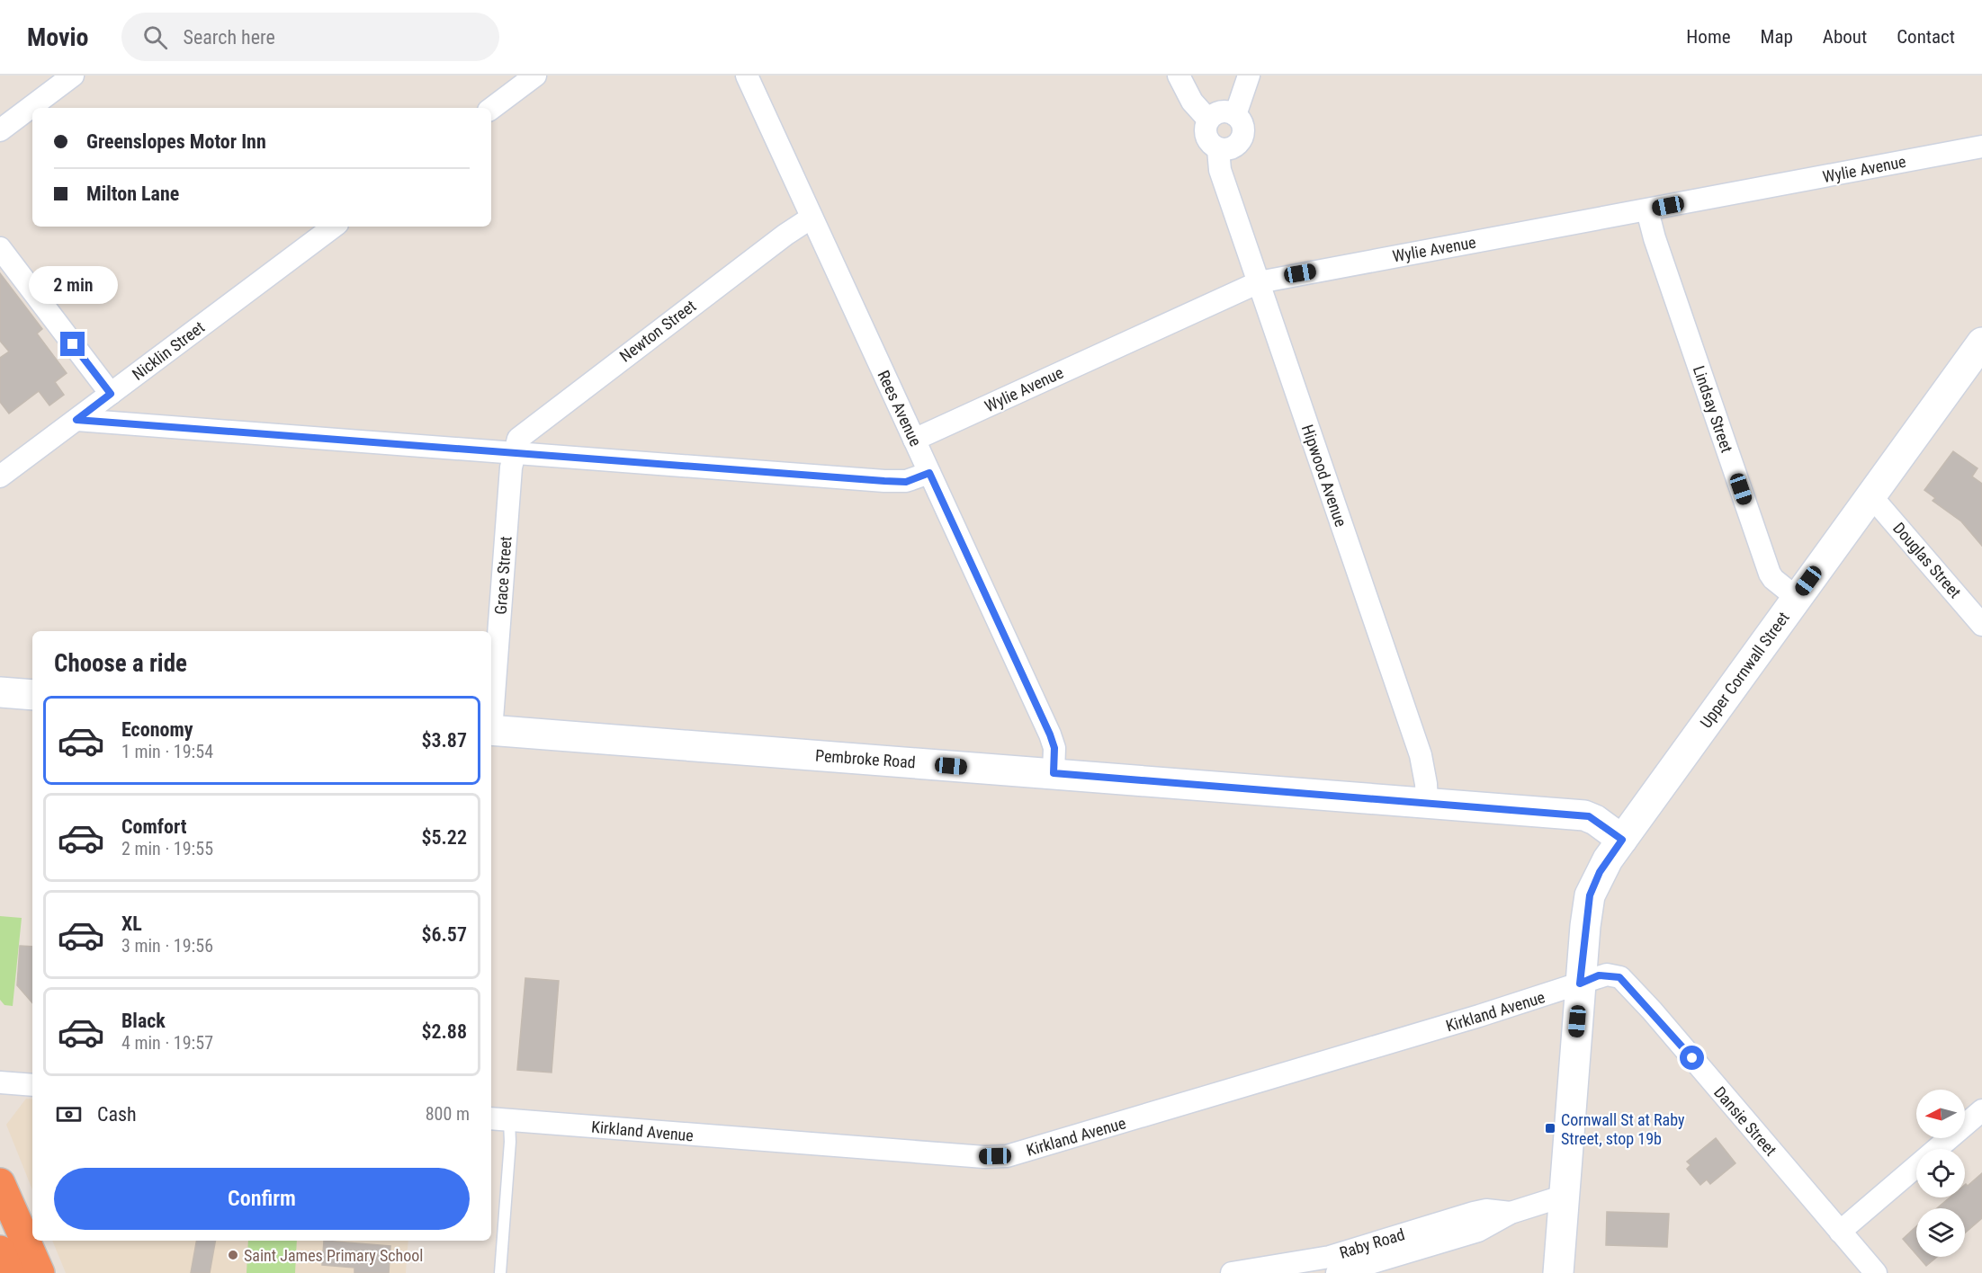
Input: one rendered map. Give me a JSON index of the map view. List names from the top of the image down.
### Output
{
  "streets": {
    "street": [
      "Wylie Avenue",
      "Newton Street",
      "Nicklin Street",
      "Rees Avenue",
      "Lindsay Street",
      "Hipwood Avenue",
      "Douglas Street",
      "Grace Street",
      "Upper Cornwall Street",
      "Pembroke Road",
      "Kirkland Avenue",
      "Dansie Street",
      "Raby Road"
    ]
  },
  "crossings": [
    ["Wylie Avenue", "Rees Avenue"],
    ["Wylie Avenue", "Lindsay Street"],
    ["Wylie Avenue", "Hipwood Avenue"],
    ["Newton Street", "Rees Avenue"],
    ["Newton Street", "Grace Street"],
    ["Rees Avenue", "Pembroke Road"],
    ["Lindsay Street", "Upper Cornwall Street"],
    ["Hipwood Avenue", "Pembroke Road"],
    ["Douglas Street", "Upper Cornwall Street"],
    ["Upper Cornwall Street", "Pembroke Road"],
    ["Upper Cornwall Street", "Kirkland Avenue"],
    ["Upper Cornwall Street", "Dansie Street"],
    ["Upper Cornwall Street", "Raby Road"],
    ["Kirkland Avenue", "Dansie Street"]
  ],
  "places": {
    "transit": ["Cornwall St at Raby Street, stop 19b"],
    "other": ["Saint James Primary School"]
  },
  "north": "left",
  "page": {
    "header": "Movio",
    "search": "Search here",
    "nav": [
      "Home",
      "Map",
      "About",
      "Contact"
    ],
    "banner": ["Greenslopes Motor Inn", "Milton Lane"],
    "bubble": "2 min",
    "heading": "Choose a ride",
    "list": [
      {
        "name": "Economy",
        "note": "1 min · 19:54",
        "value": "$3.87"
      },
      {
        "name": "Comfort",
        "note": "2 min · 19:55",
        "value": "$5.22"
      },
      {
        "name": "XL",
        "note": "3 min · 19:56",
        "value": "$6.57"
      },
      {
        "name": "Black",
        "note": "4 min · 19:57",
        "value": "$2.88"
      }
    ],
    "pay": ["Cash", "800 m"],
    "buttons": "Confirm"
  }
}
